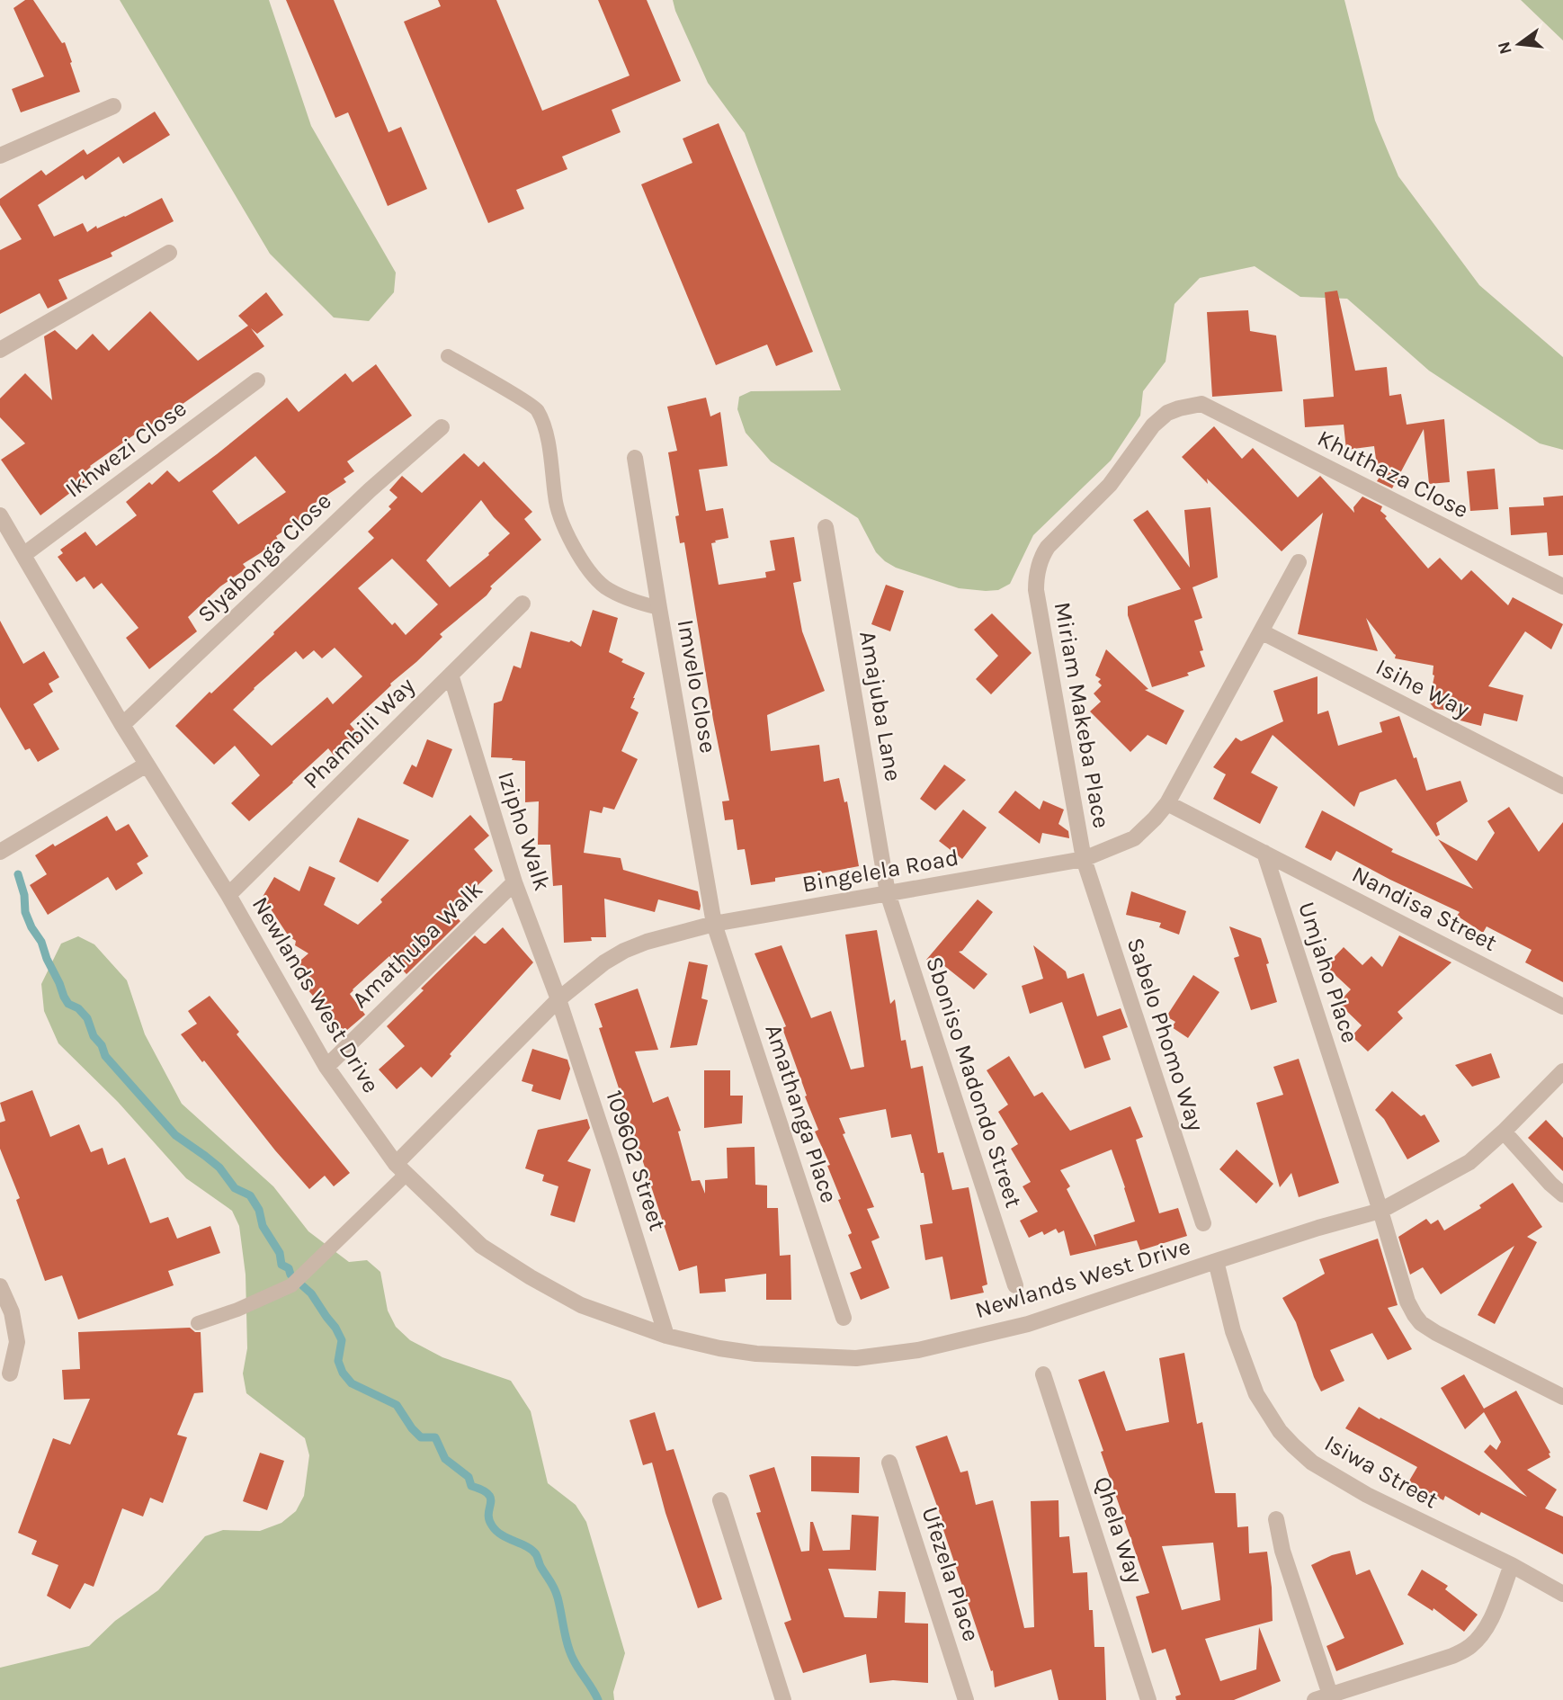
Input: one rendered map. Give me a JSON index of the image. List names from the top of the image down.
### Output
{
  "streets": {
    "street": [
      "Ikhwezi Close",
      "Khuthaza Close",
      "Slyabonga Close",
      "Imvelo Close",
      "Isihe Way",
      "Amajuba Lane",
      "Miriam Makeba Place",
      "Phambili Way",
      "Izipho Walk",
      "Bingelela Road",
      "Nandisa Street",
      "Amathuba Walk",
      "Umjaho Place",
      "Newlands West Drive",
      "Sabelo Phomo Way",
      "Sboniso Madondo Street",
      "Amathanga Place",
      "109602 Street",
      "Isiwa Street",
      "Qhela Way",
      "Ufezela Place"
    ]
  },
  "crossings": [
    ["Ikhwezi Close", "Newlands West Drive"],
    ["Khuthaza Close", "Miriam Makeba Place"],
    ["Slyabonga Close", "Newlands West Drive"],
    ["Imvelo Close", "Bingelela Road"],
    ["Imvelo Close", "Amathanga Place"],
    ["Isihe Way", "Bingelela Road"],
    ["Amajuba Lane", "Bingelela Road"],
    ["Amajuba Lane", "Sboniso Madondo Street"],
    ["Miriam Makeba Place", "Bingelela Road"],
    ["Miriam Makeba Place", "Sabelo Phomo Way"],
    ["Phambili Way", "Izipho Walk"],
    ["Phambili Way", "Newlands West Drive"],
    ["Izipho Walk", "Bingelela Road"],
    ["Izipho Walk", "Amathuba Walk"],
    ["Izipho Walk", "109602 Street"],
    ["Bingelela Road", "Newlands West Drive"],
    ["Bingelela Road", "Sabelo Phomo Way"],
    ["Bingelela Road", "Sboniso Madondo Street"],
    ["Bingelela Road", "Amathanga Place"],
    ["Bingelela Road", "109602 Street"],
    ["Nandisa Street", "Umjaho Place"],
    ["Amathuba Walk", "Newlands West Drive"],
    ["Umjaho Place", "Newlands West Drive"],
    ["Newlands West Drive", "109602 Street"],
    ["Newlands West Drive", "Isiwa Street"]
  ],
  "north": "left"
}
